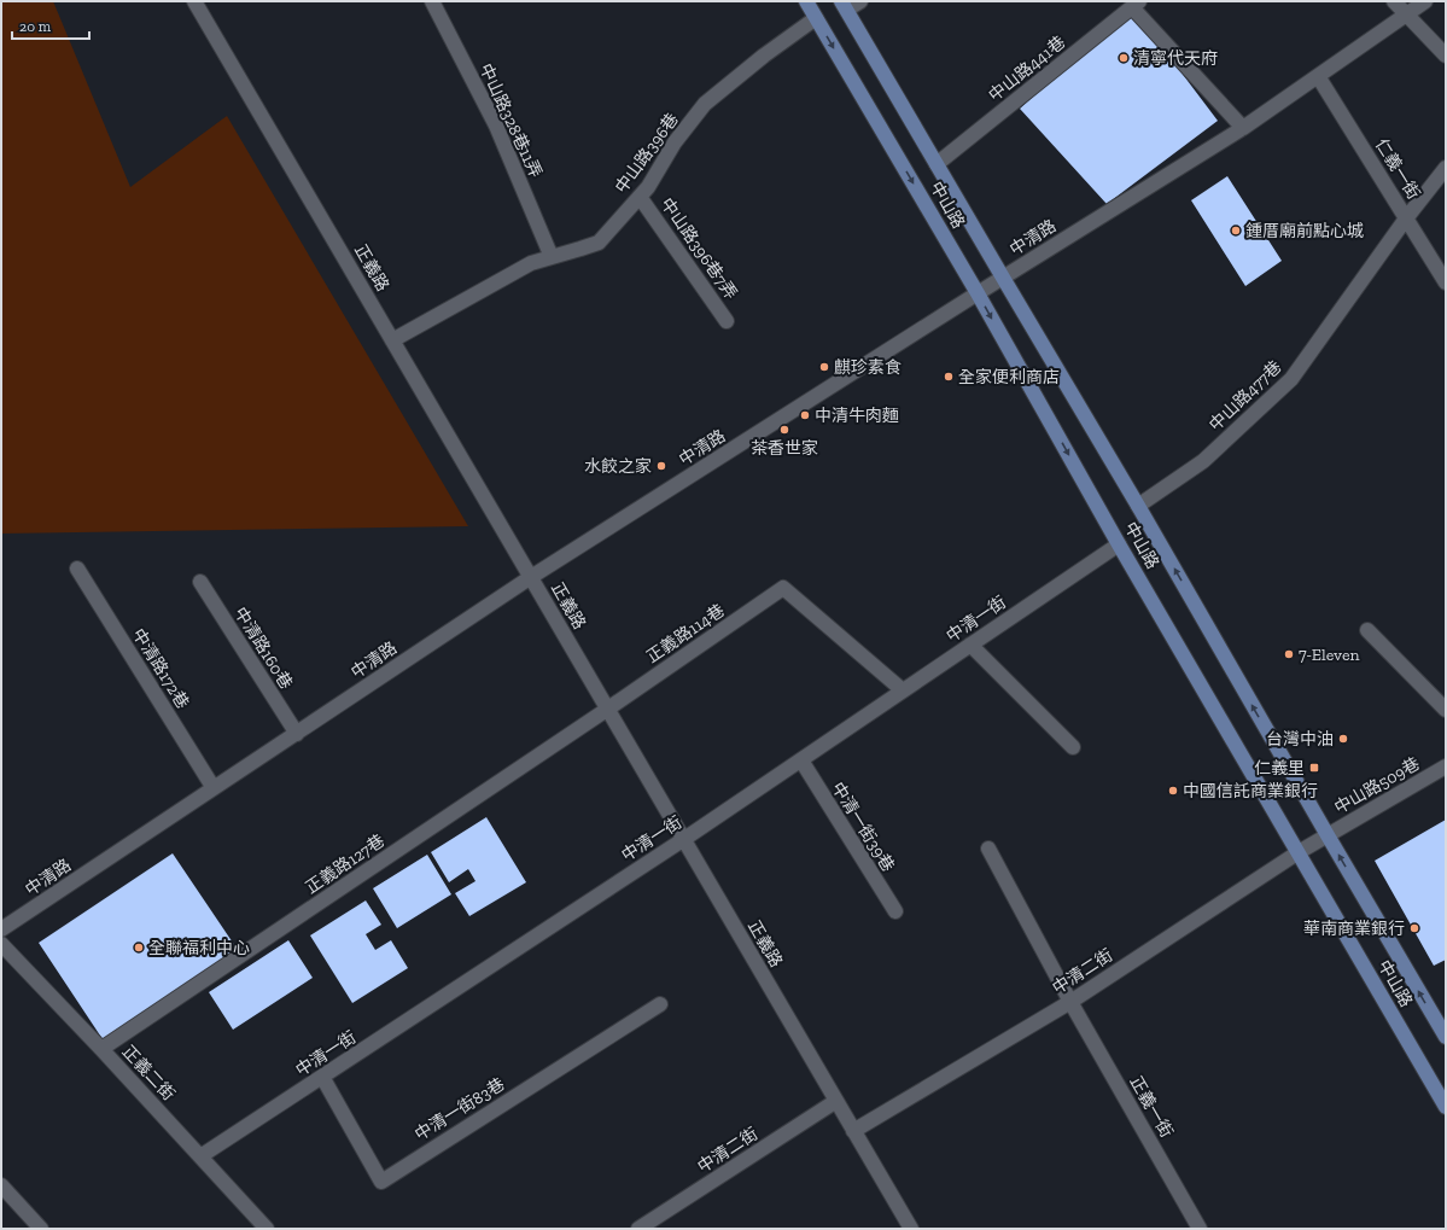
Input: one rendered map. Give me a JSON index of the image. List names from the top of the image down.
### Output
{
  "streets": {
    "main road": ["中山路"],
    "street": [
      "中山路441巷",
      "中山路328巷11弄",
      "中山路396巷",
      "仁義一街",
      "中清路",
      "中山路396巷7弄",
      "正義路",
      "中山路477巷",
      "中清一街",
      "正義路114巷",
      "中清路160巷",
      "中清路172巷",
      "中山路509巷",
      "中清一街39巷",
      "正義路127巷",
      "中清二街",
      "正義二街",
      "正義一街",
      "中清一街83巷"
    ]
  },
  "crossings": [
    ["中山路441巷", "中山路"],
    ["中山路328巷11弄", "中山路396巷"],
    ["中山路396巷", "中山路"],
    ["中山路396巷", "中山路396巷7弄"],
    ["中山路396巷", "正義路"],
    ["仁義一街", "中清路"],
    ["仁義一街", "中山路477巷"],
    ["中山路", "中清路"],
    ["中山路", "中山路477巷"],
    ["中山路", "中清一街"],
    ["中山路", "中山路509巷"],
    ["中山路", "中清二街"],
    ["中清路", "正義路"],
    ["中清路", "中清路160巷"],
    ["中清路", "中清路172巷"],
    ["正義路", "中清一街"],
    ["正義路", "正義路114巷"],
    ["正義路", "正義路127巷"],
    ["正義路", "中清二街"],
    ["中清一街", "正義路114巷"],
    ["中清一街", "中清一街39巷"],
    ["中清一街", "正義二街"],
    ["中清一街", "中清一街83巷"],
    ["正義路114巷", "正義路127巷"],
    ["中山路509巷", "中清二街"],
    ["正義路127巷", "正義二街"],
    ["中清二街", "正義一街"]
  ],
  "places": {
    "other": [
      "清寧代天府",
      "鍾厝廟前點心城",
      "麒珍素食",
      "全家便利商店",
      "中清牛肉麵",
      "茶香世家",
      "水餃之家",
      "7-Eleven",
      "台灣中油",
      "中國信託商業銀行",
      "華南商業銀行",
      "全聯福利中心"
    ],
    "transit": ["仁義里"]
  },
  "scale_bar": "20 m"
}
